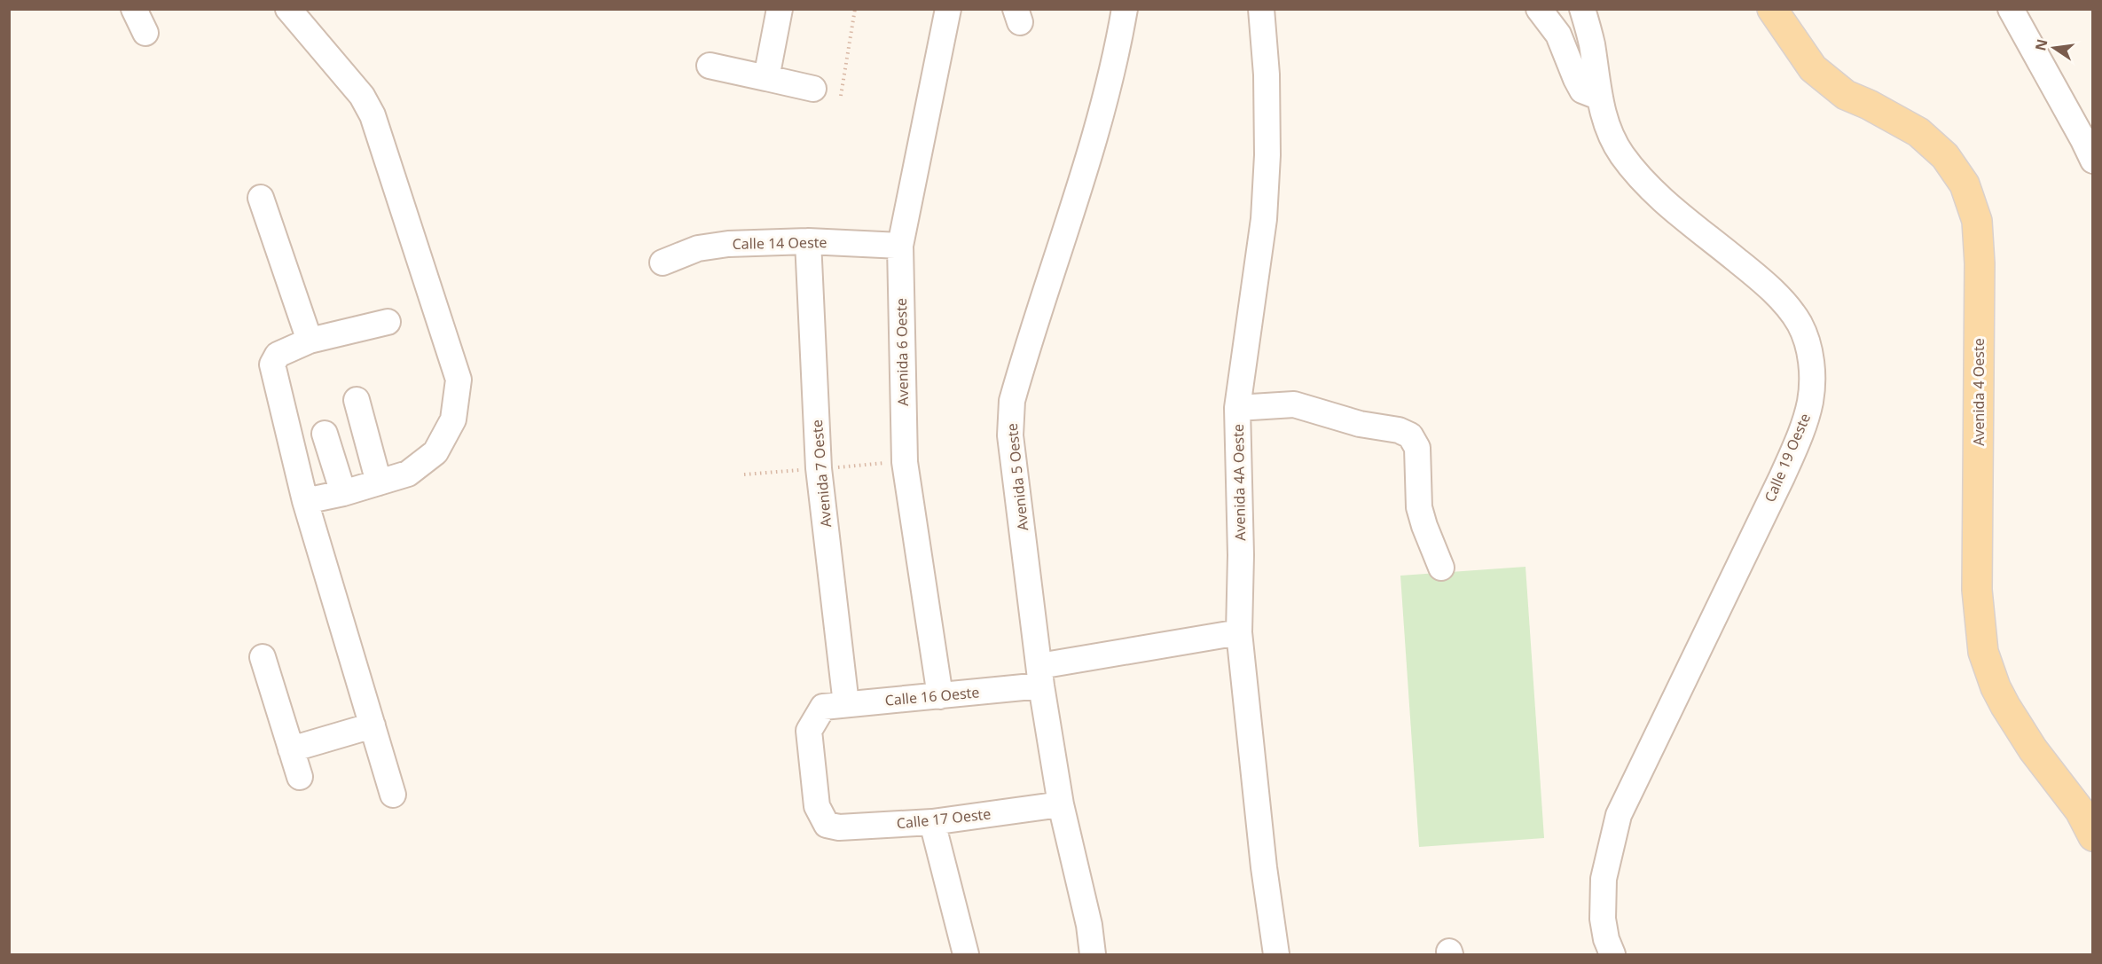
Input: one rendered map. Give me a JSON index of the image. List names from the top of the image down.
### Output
{
  "streets": {
    "main road": ["Avenida 4 Oeste"],
    "street": [
      "Calle 14 Oeste",
      "Avenida 6 Oeste",
      "Calle 19 Oeste",
      "Avenida 7 Oeste",
      "Avenida 5 Oeste",
      "Avenida 4A Oeste",
      "Calle 16 Oeste",
      "Calle 17 Oeste"
    ]
  },
  "crossings": [
    ["Calle 14 Oeste", "Avenida 6 Oeste"],
    ["Calle 14 Oeste", "Avenida 7 Oeste"],
    ["Avenida 6 Oeste", "Calle 16 Oeste"],
    ["Avenida 7 Oeste", "Calle 16 Oeste"],
    ["Avenida 7 Oeste", "Calle 17 Oeste"],
    ["Avenida 5 Oeste", "Calle 16 Oeste"],
    ["Avenida 5 Oeste", "Calle 17 Oeste"],
    ["Avenida 4A Oeste", "Calle 16 Oeste"],
    ["Calle 16 Oeste", "Calle 17 Oeste"]
  ],
  "north": "left"
}
